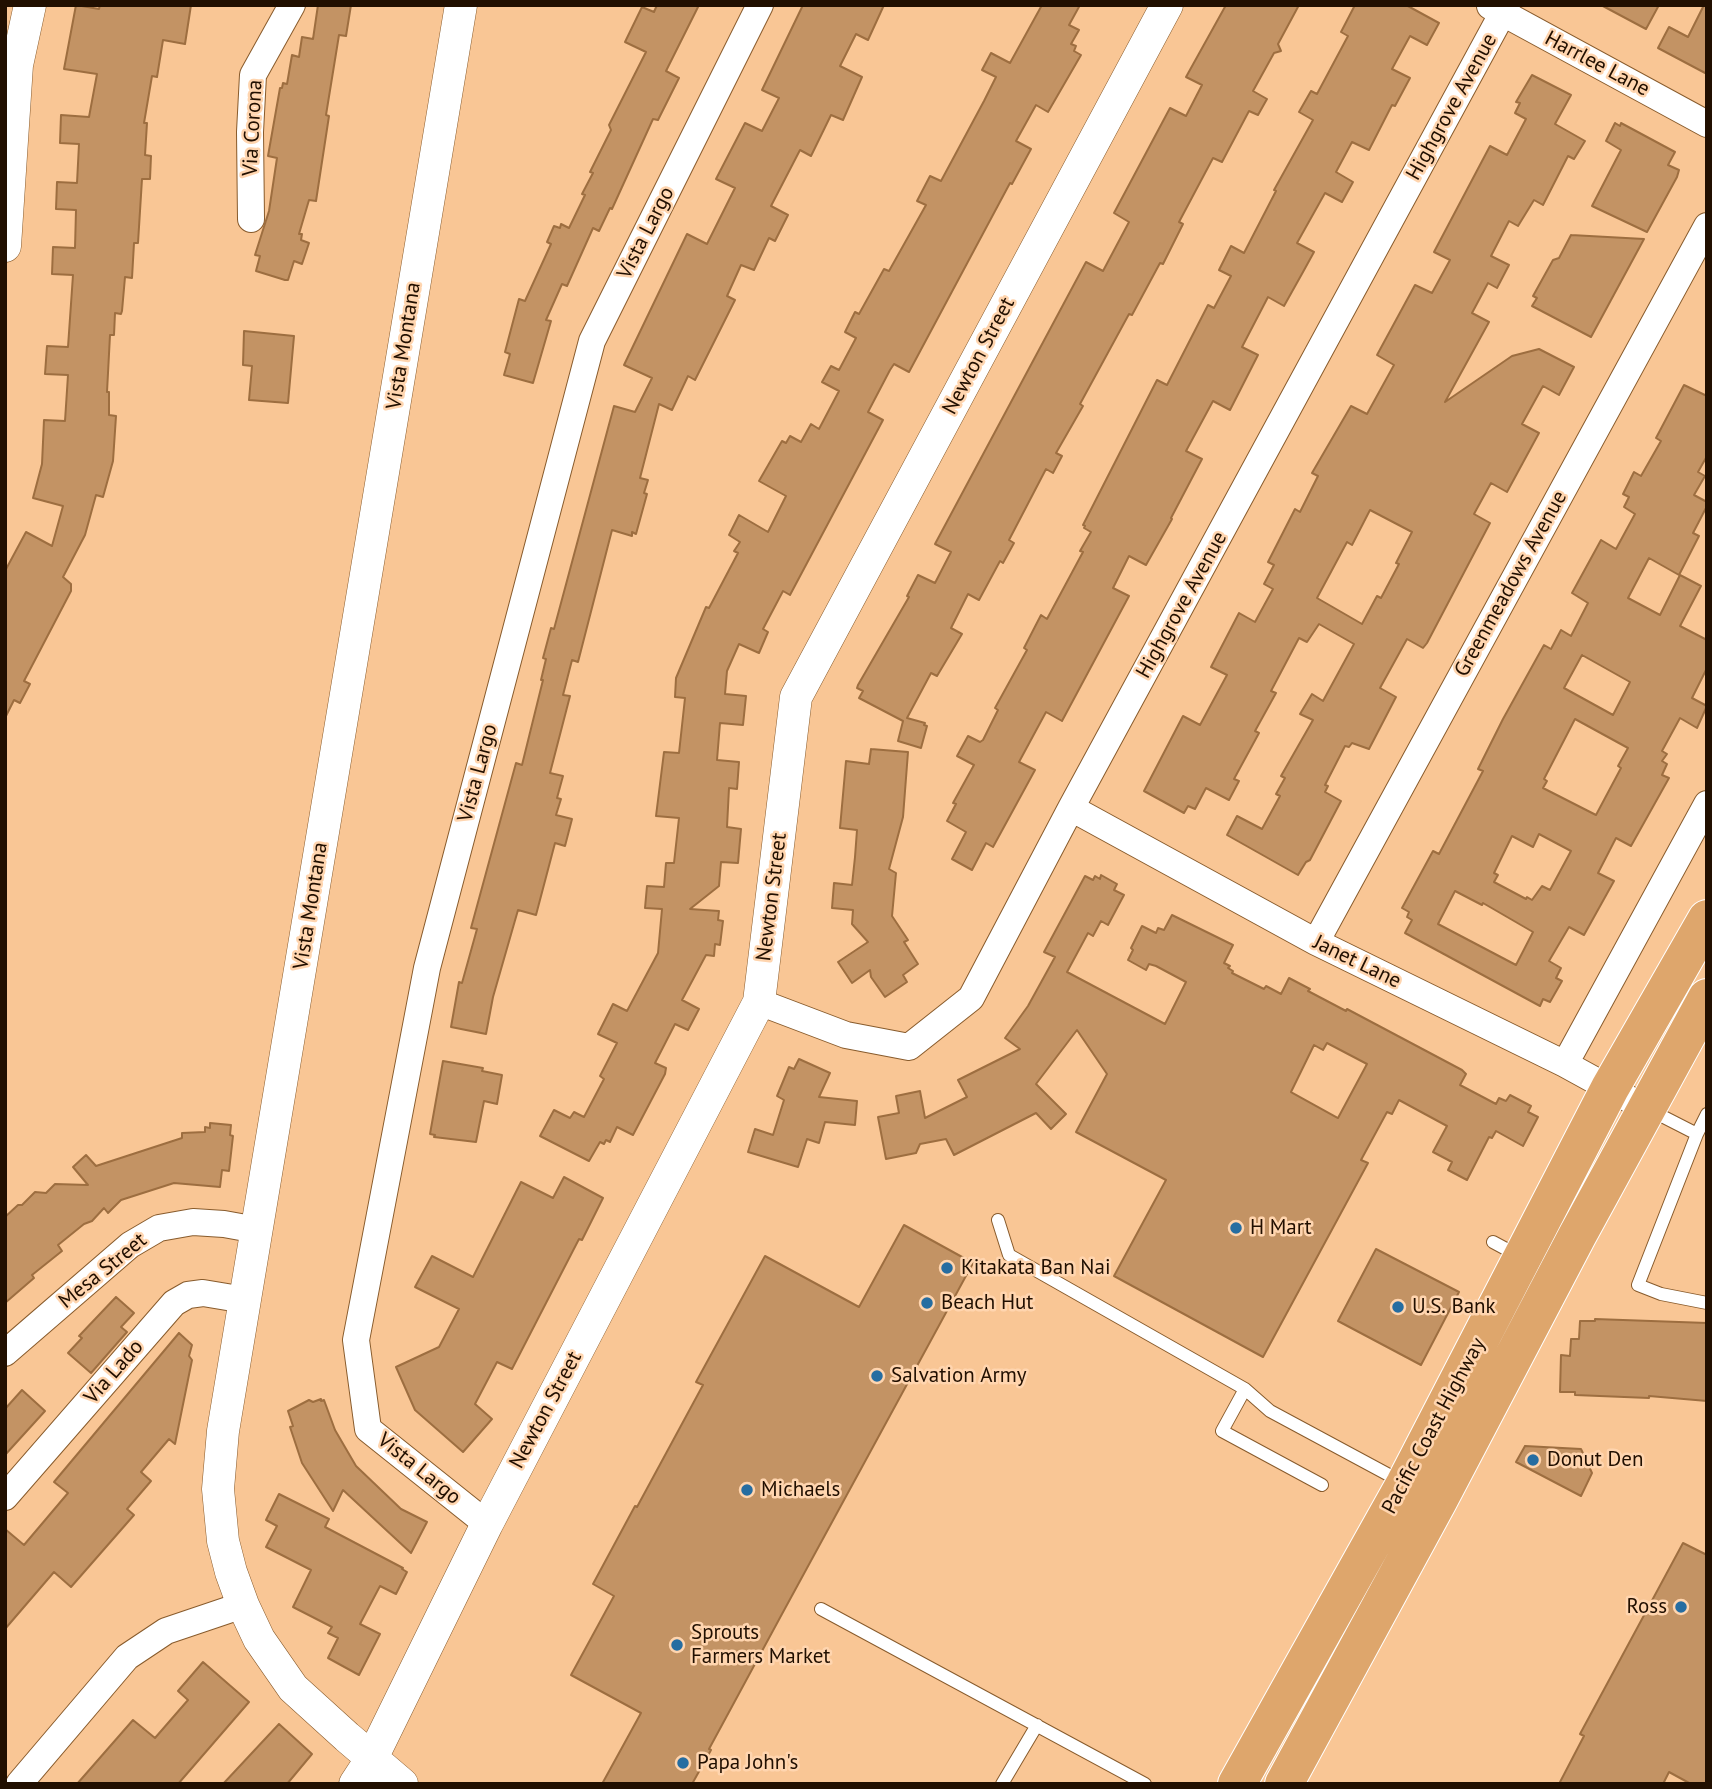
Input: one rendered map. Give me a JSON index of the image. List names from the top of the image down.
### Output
{
  "streets": {
    "highway": ["Pacific Coast Highway"],
    "street": [
      "Harrlee Lane",
      "Highgrove Avenue",
      "Via Corona",
      "Vista Largo",
      "Vista Montana",
      "Newton Street",
      "Greenmeadows Avenue",
      "Janet Lane",
      "Mesa Street",
      "Via Lado"
    ]
  },
  "crossings": [
    ["Harrlee Lane", "Highgrove Avenue"],
    ["Highgrove Avenue", "Newton Street"],
    ["Highgrove Avenue", "Janet Lane"],
    ["Vista Largo", "Newton Street"],
    ["Vista Montana", "Newton Street"],
    ["Vista Montana", "Mesa Street"],
    ["Vista Montana", "Via Lado"],
    ["Greenmeadows Avenue", "Janet Lane"],
    ["Janet Lane", "Pacific Coast Highway"]
  ],
  "places": [
    "H Mart",
    "Kitakata Ban Nai",
    "Beach Hut",
    "U.S. Bank",
    "Salvation Army",
    "Donut Den",
    "Michaels",
    "Ross",
    "Sprouts Farmers Market",
    "Papa John's"
  ]
}
